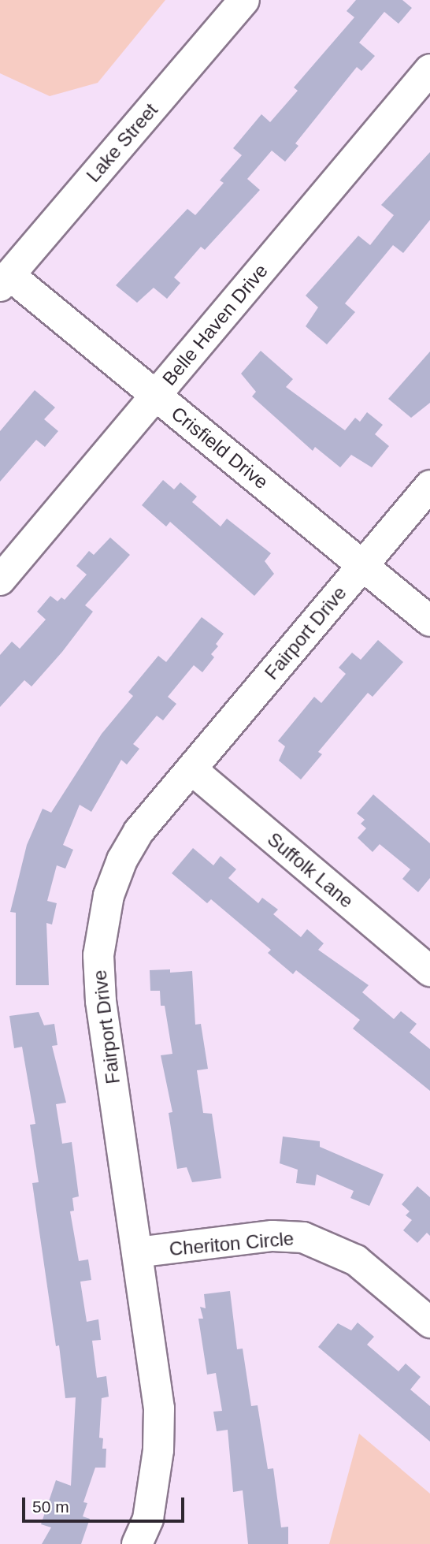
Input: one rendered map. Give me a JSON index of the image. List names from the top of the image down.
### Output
{
  "streets": {
    "street": [
      "Lake Street",
      "Belle Haven Drive",
      "Crisfield Drive",
      "Fairport Drive",
      "Suffolk Lane",
      "Cheriton Circle"
    ]
  },
  "crossings": [
    ["Lake Street", "Crisfield Drive"],
    ["Belle Haven Drive", "Crisfield Drive"],
    ["Crisfield Drive", "Fairport Drive"],
    ["Fairport Drive", "Suffolk Lane"],
    ["Fairport Drive", "Cheriton Circle"]
  ],
  "scale_bar": "50 m"
}
